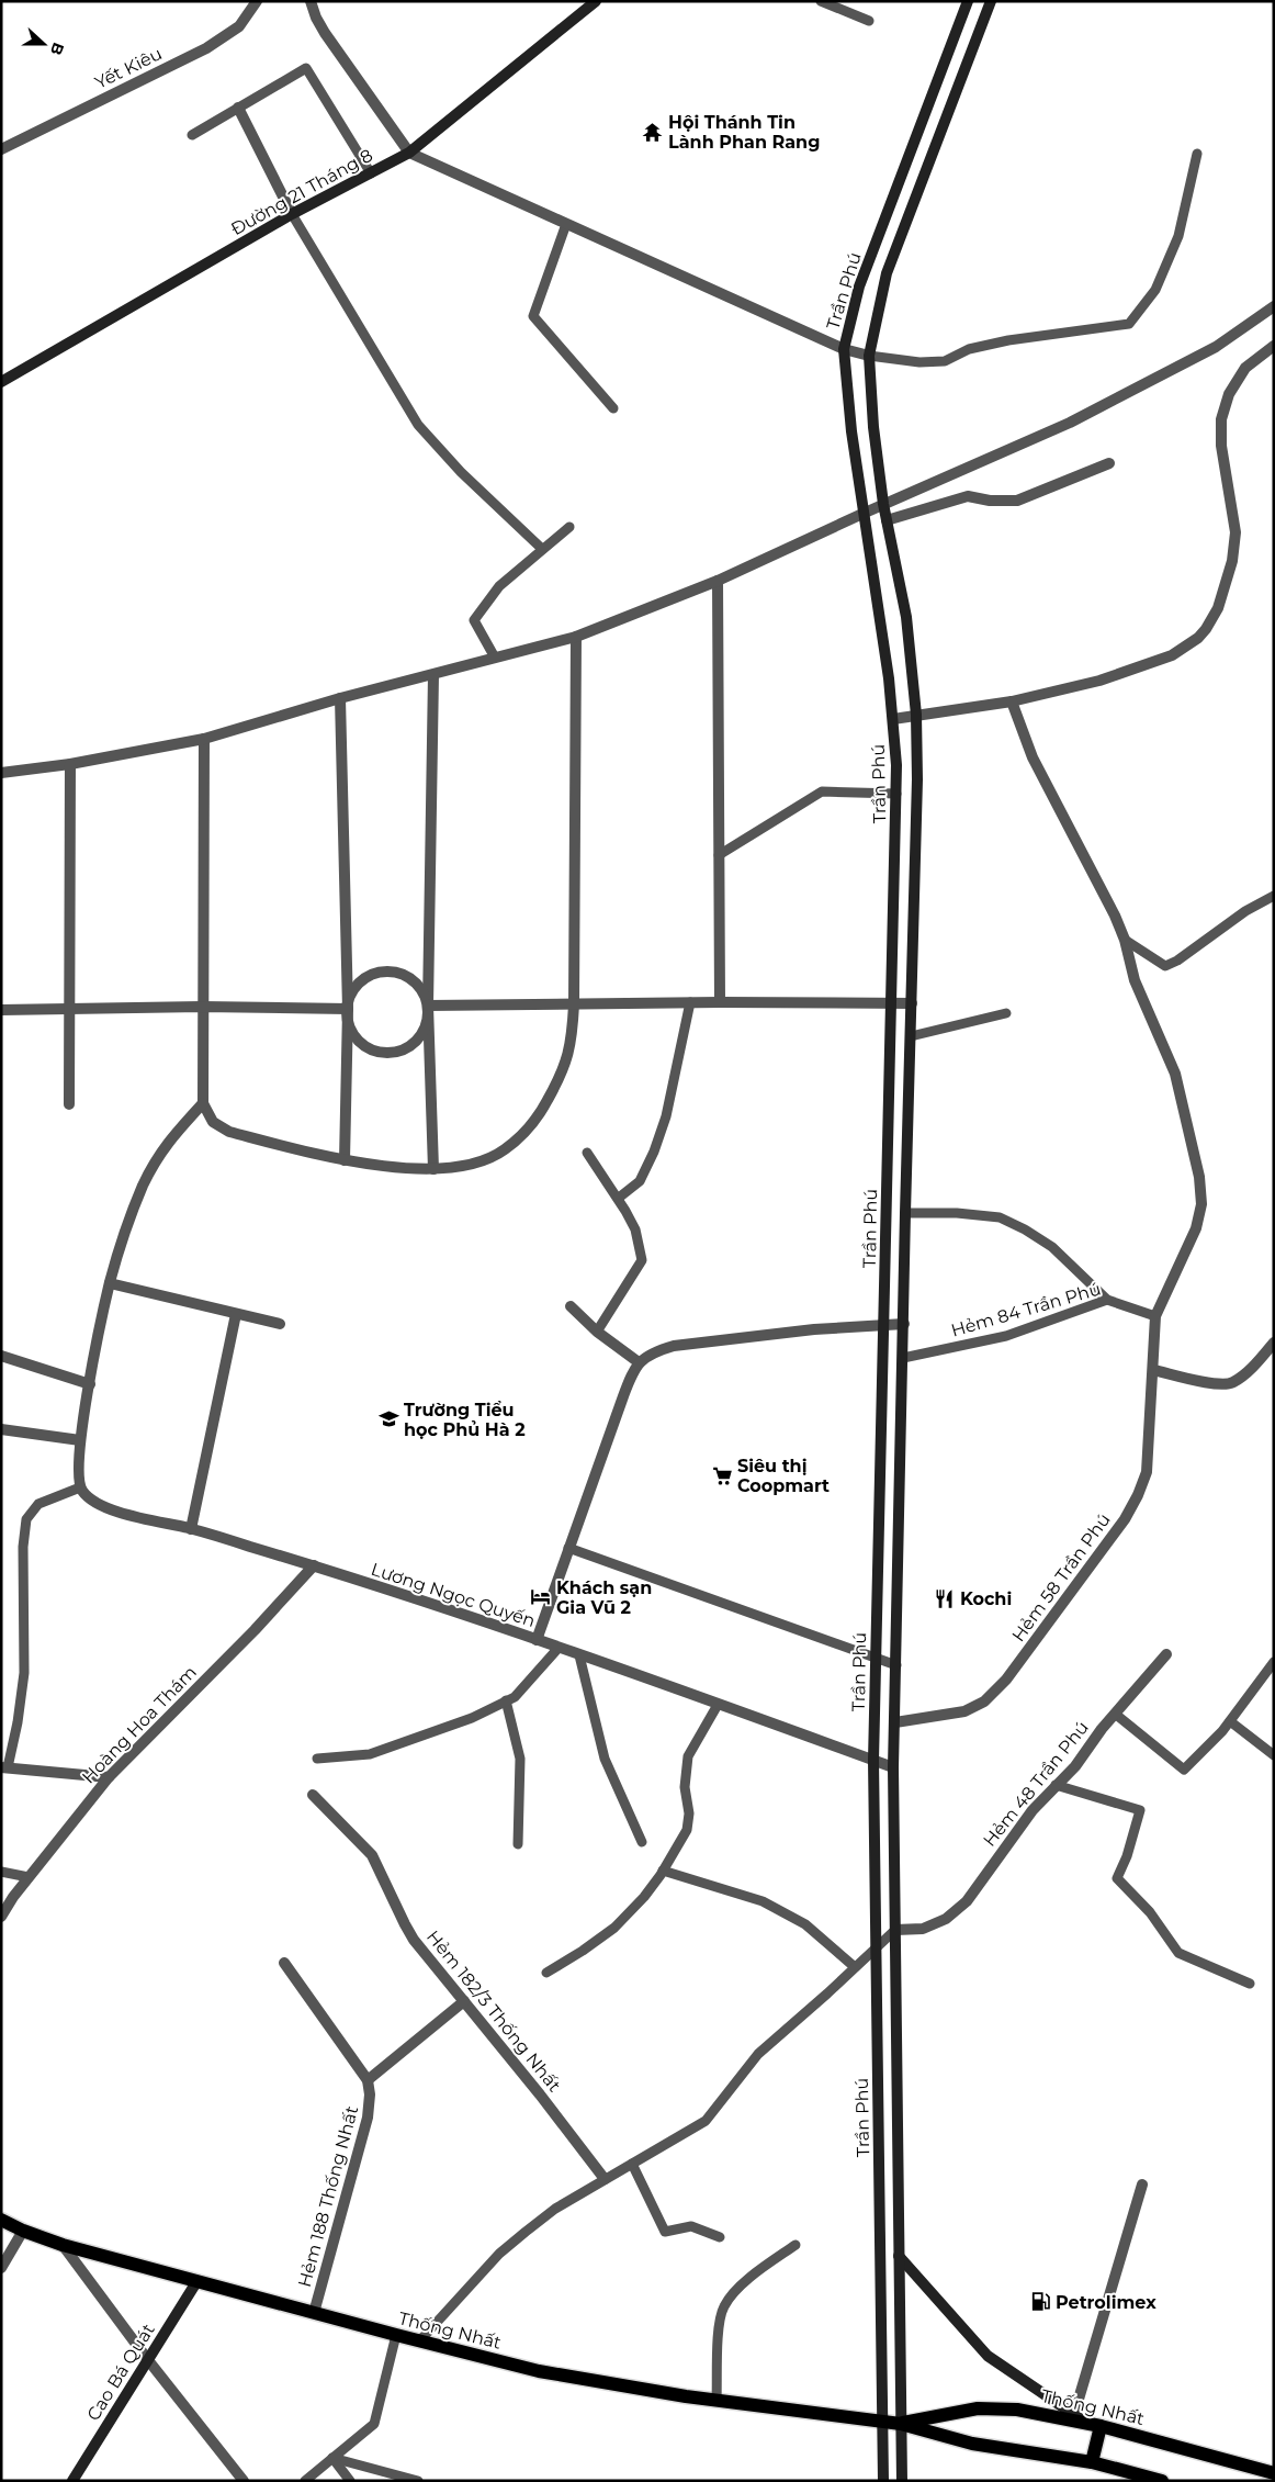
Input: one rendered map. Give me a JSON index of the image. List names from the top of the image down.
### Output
{
  "streets": {
    "main road": [
      "Đường 21 Tháng 8",
      "Trần Phú",
      "Thống Nhất",
      "Cao Bá Quát"
    ],
    "street": [
      "Yết Kiêu",
      "Hẻm 58 Trần Phú",
      "Lương Ngọc Quyến",
      "Hoàng Hoa Thám",
      "Hẻm 48 Trần Phú",
      "Hẻm 182/3 Thống Nhất",
      "Hẻm 188 Thống Nhất"
    ],
    "lane": ["Hẻm 84 Trần Phú"]
  },
  "crossings": [
    ["Trần Phú", "Hẻm 84 Trần Phú"],
    ["Trần Phú", "Hẻm 58 Trần Phú"],
    ["Trần Phú", "Lương Ngọc Quyến"],
    ["Trần Phú", "Hẻm 48 Trần Phú"],
    ["Trần Phú", "Thống Nhất"],
    ["Hẻm 84 Trần Phú", "Hẻm 58 Trần Phú"],
    ["Lương Ngọc Quyến", "Hoàng Hoa Thám"],
    ["Hẻm 188 Thống Nhất", "Thống Nhất"],
    ["Thống Nhất", "Cao Bá Quát"]
  ],
  "places": {
    "temple": ["Hội Thánh Tin Lành Phan Rang"],
    "school or university": ["Trường Tiểu học Phủ Hà 2"],
    "supermarket": ["Siêu thị Coopmart"],
    "hotel": ["Khách sạn Gia Vũ 2"],
    "restaurant": ["Kochi"],
    "fuel station": ["Petrolimex"]
  },
  "north": "right"
}
